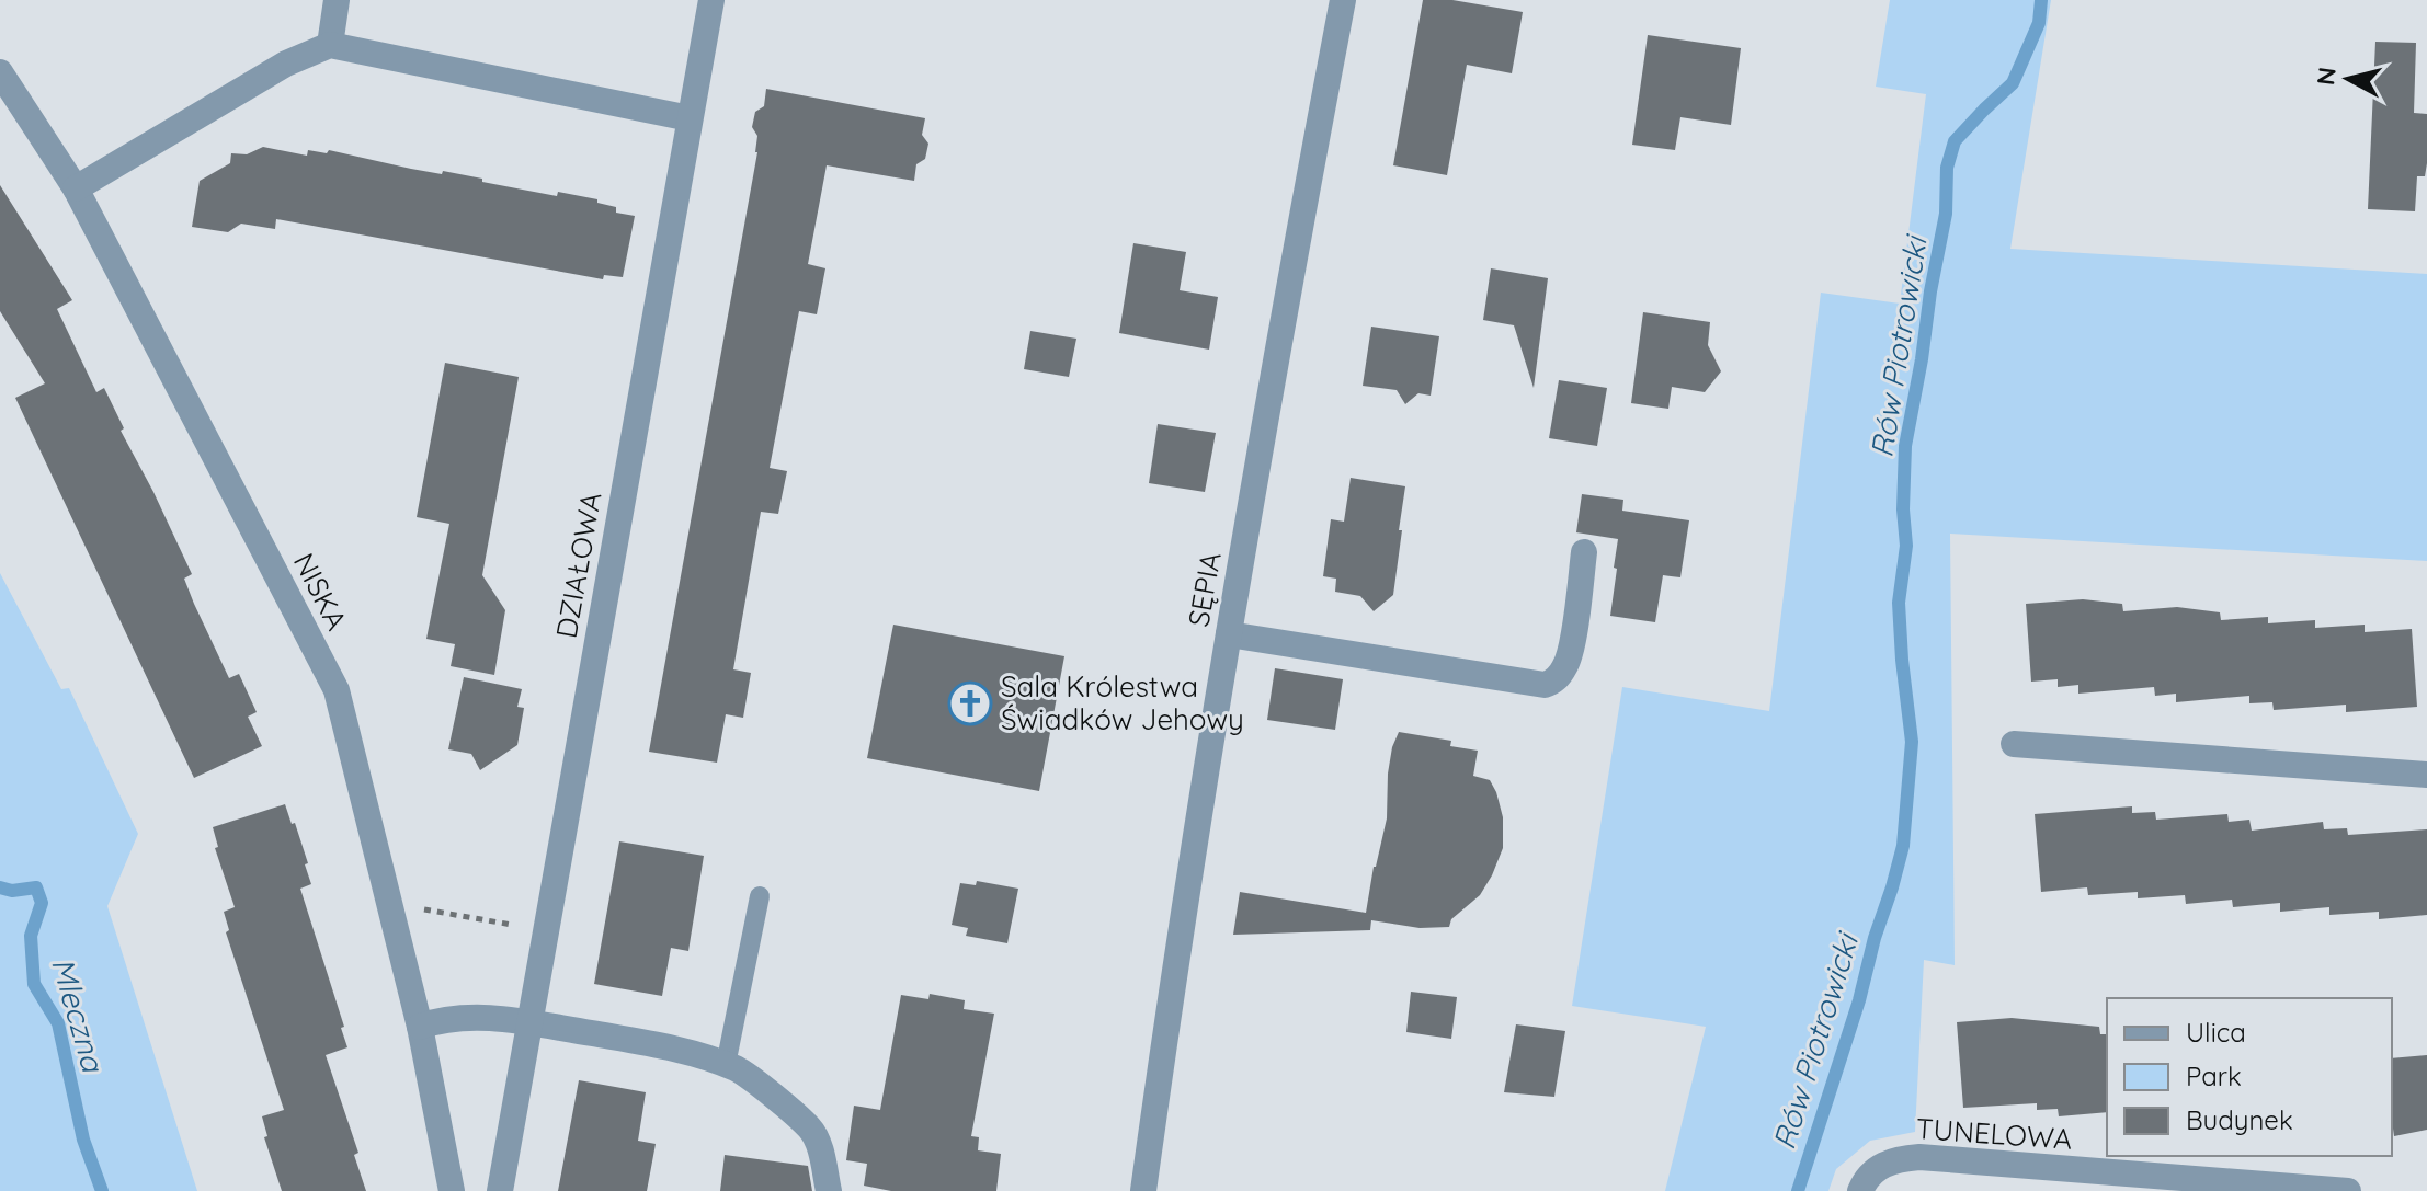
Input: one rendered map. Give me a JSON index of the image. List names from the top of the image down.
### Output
{
  "streets": {
    "street": [
      "DZIAŁOWA",
      "SĘPIA",
      "NISKA",
      "TUNELOWA"
    ]
  },
  "water": ["Rów Piotrowicki", "Mleczna"],
  "places": {
    "church": ["Sala Królestwa Świadków Jehowy"]
  },
  "legend": ["Ulica", "Park", "Budynek"],
  "north": "left"
}
